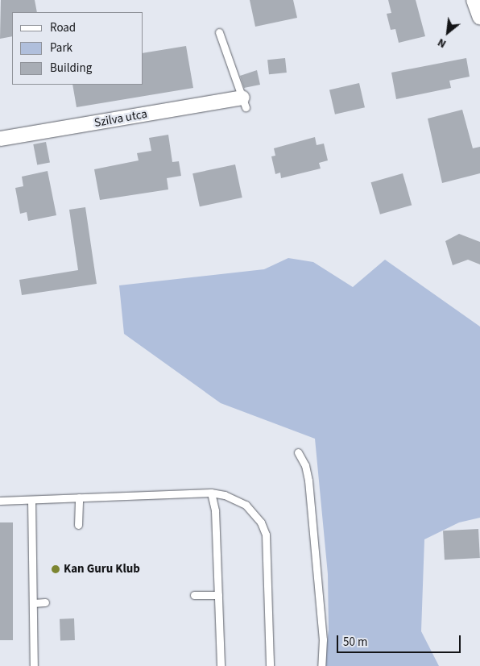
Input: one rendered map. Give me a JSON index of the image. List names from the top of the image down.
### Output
{
  "streets": {
    "street": ["Szilva utca"]
  },
  "places": ["Kan Guru Klub"],
  "legend": ["Road", "Park", "Building"],
  "scale_bar": "50 m",
  "north": "bottom left"
}
